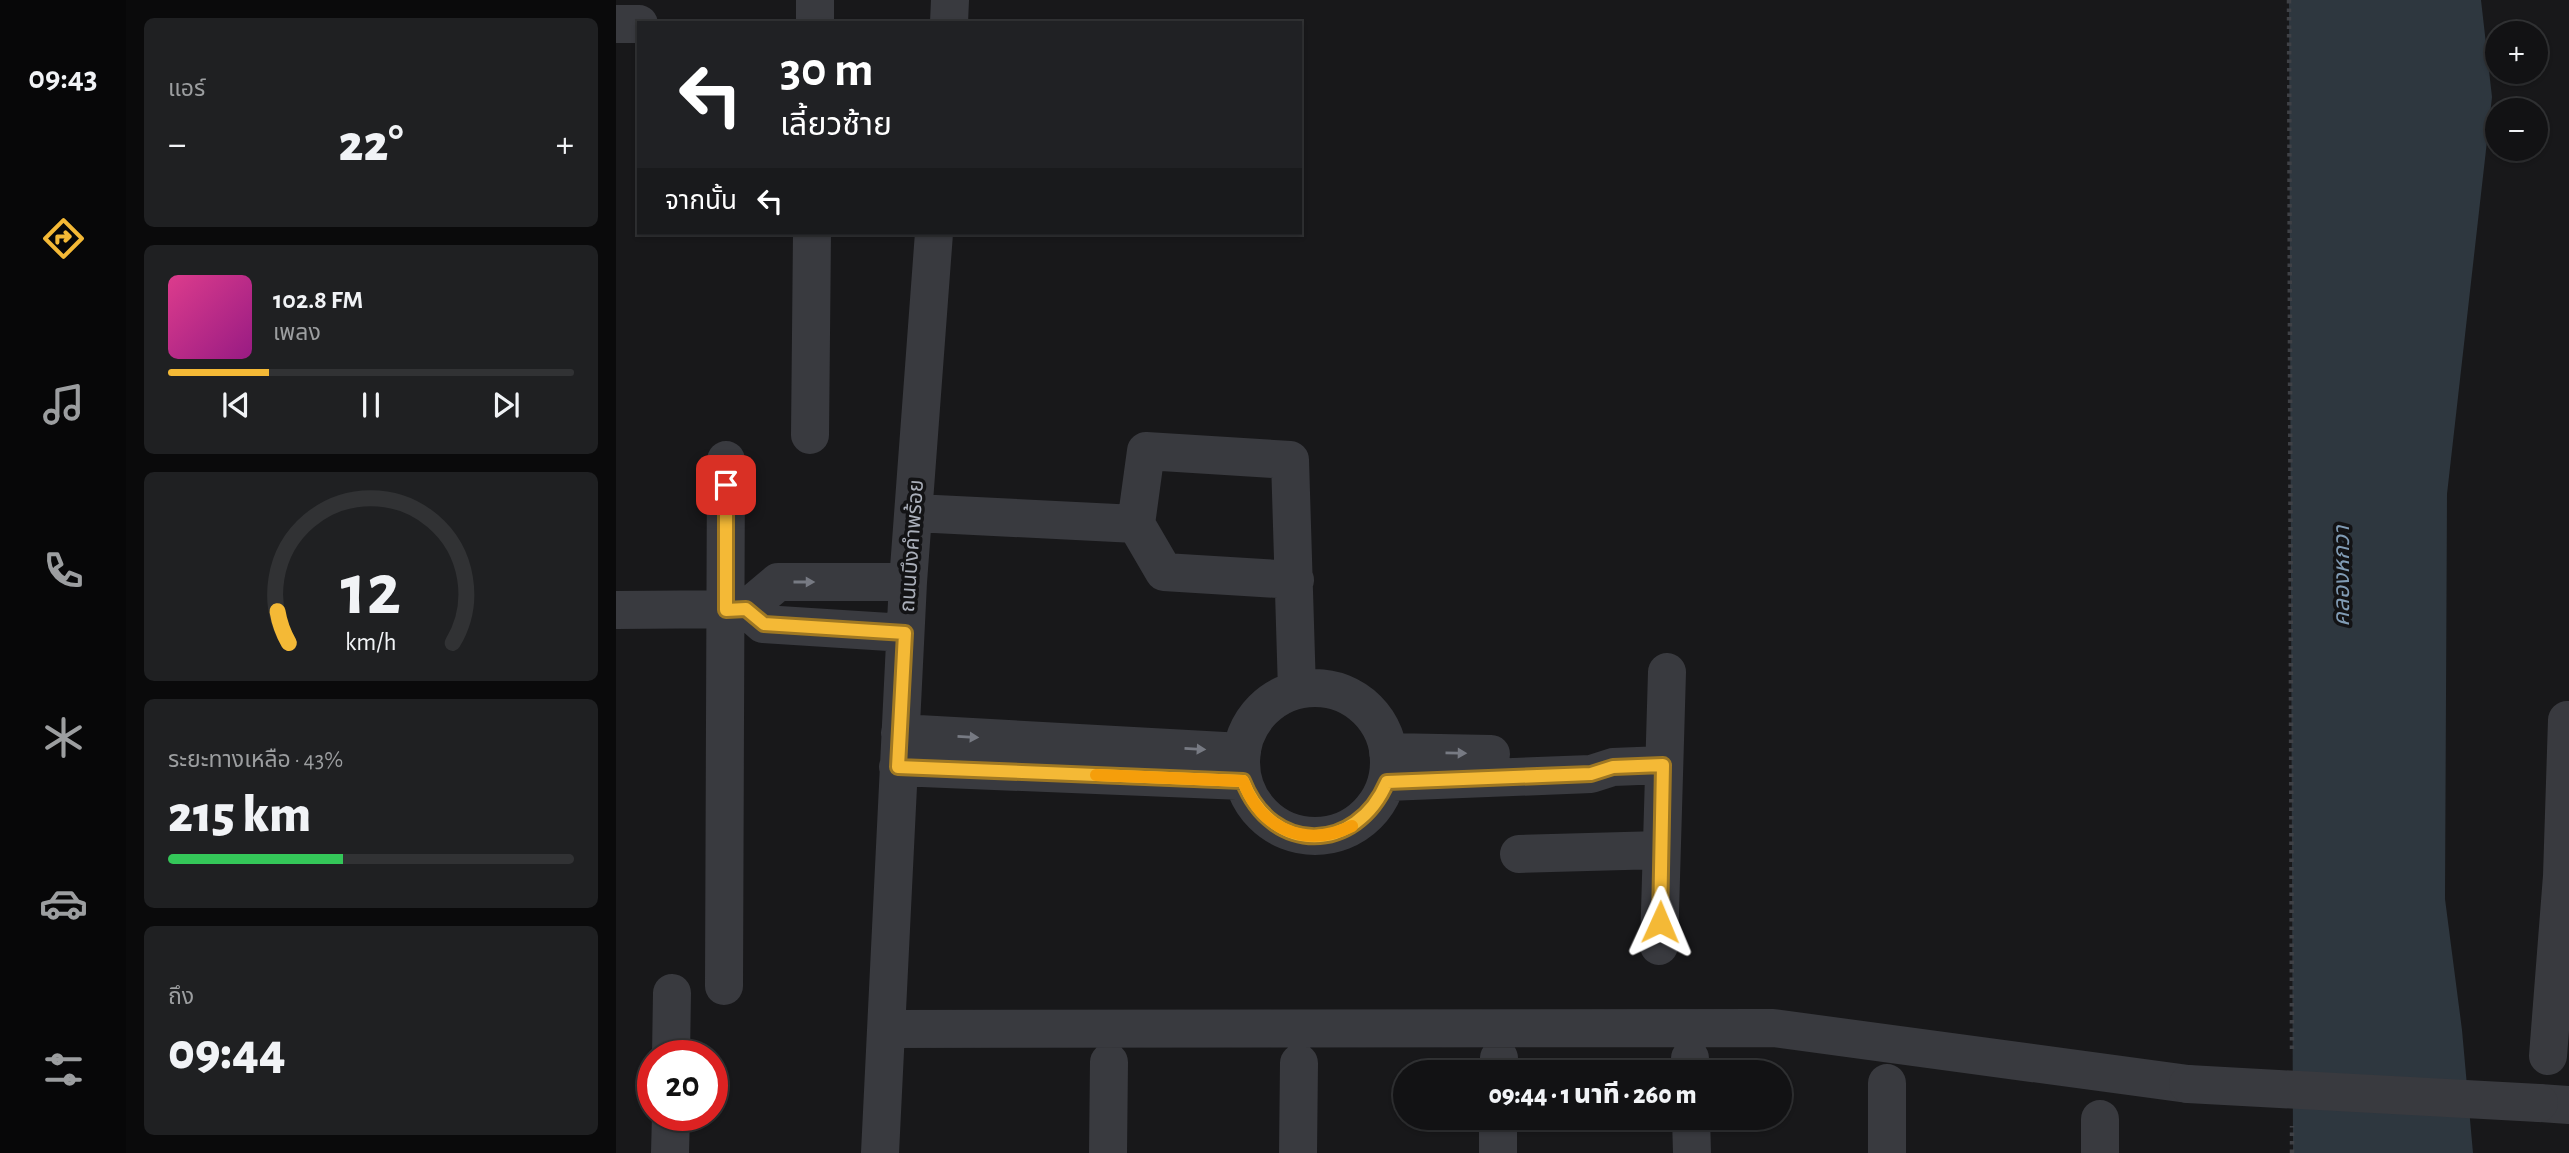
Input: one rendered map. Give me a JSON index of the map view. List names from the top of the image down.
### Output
{
  "streets": {
    "street": ["ถนนบึงคำพร้อย"]
  },
  "water": ["คลองหกวา"],
  "page": {
    "tabs": "09:43",
    "tile": [
      "แอร์",
      ["ระยะทางเหลือ · 43%", "215 km"],
      ["ถึง", "09:44"]
    ],
    "map_buttons": ["+", "−"],
    "turn": ["30 m", "เลี้ยวซ้าย"],
    "heat": ["−", "22°", "+"],
    "then": "จากนั้น",
    "song": ["102.8 FM", "เพลง"],
    "limit": "20",
    "trip": "09:44 · 1 นาที · 260 m",
    "gauge": ["12", "km/h"]
  }
}
